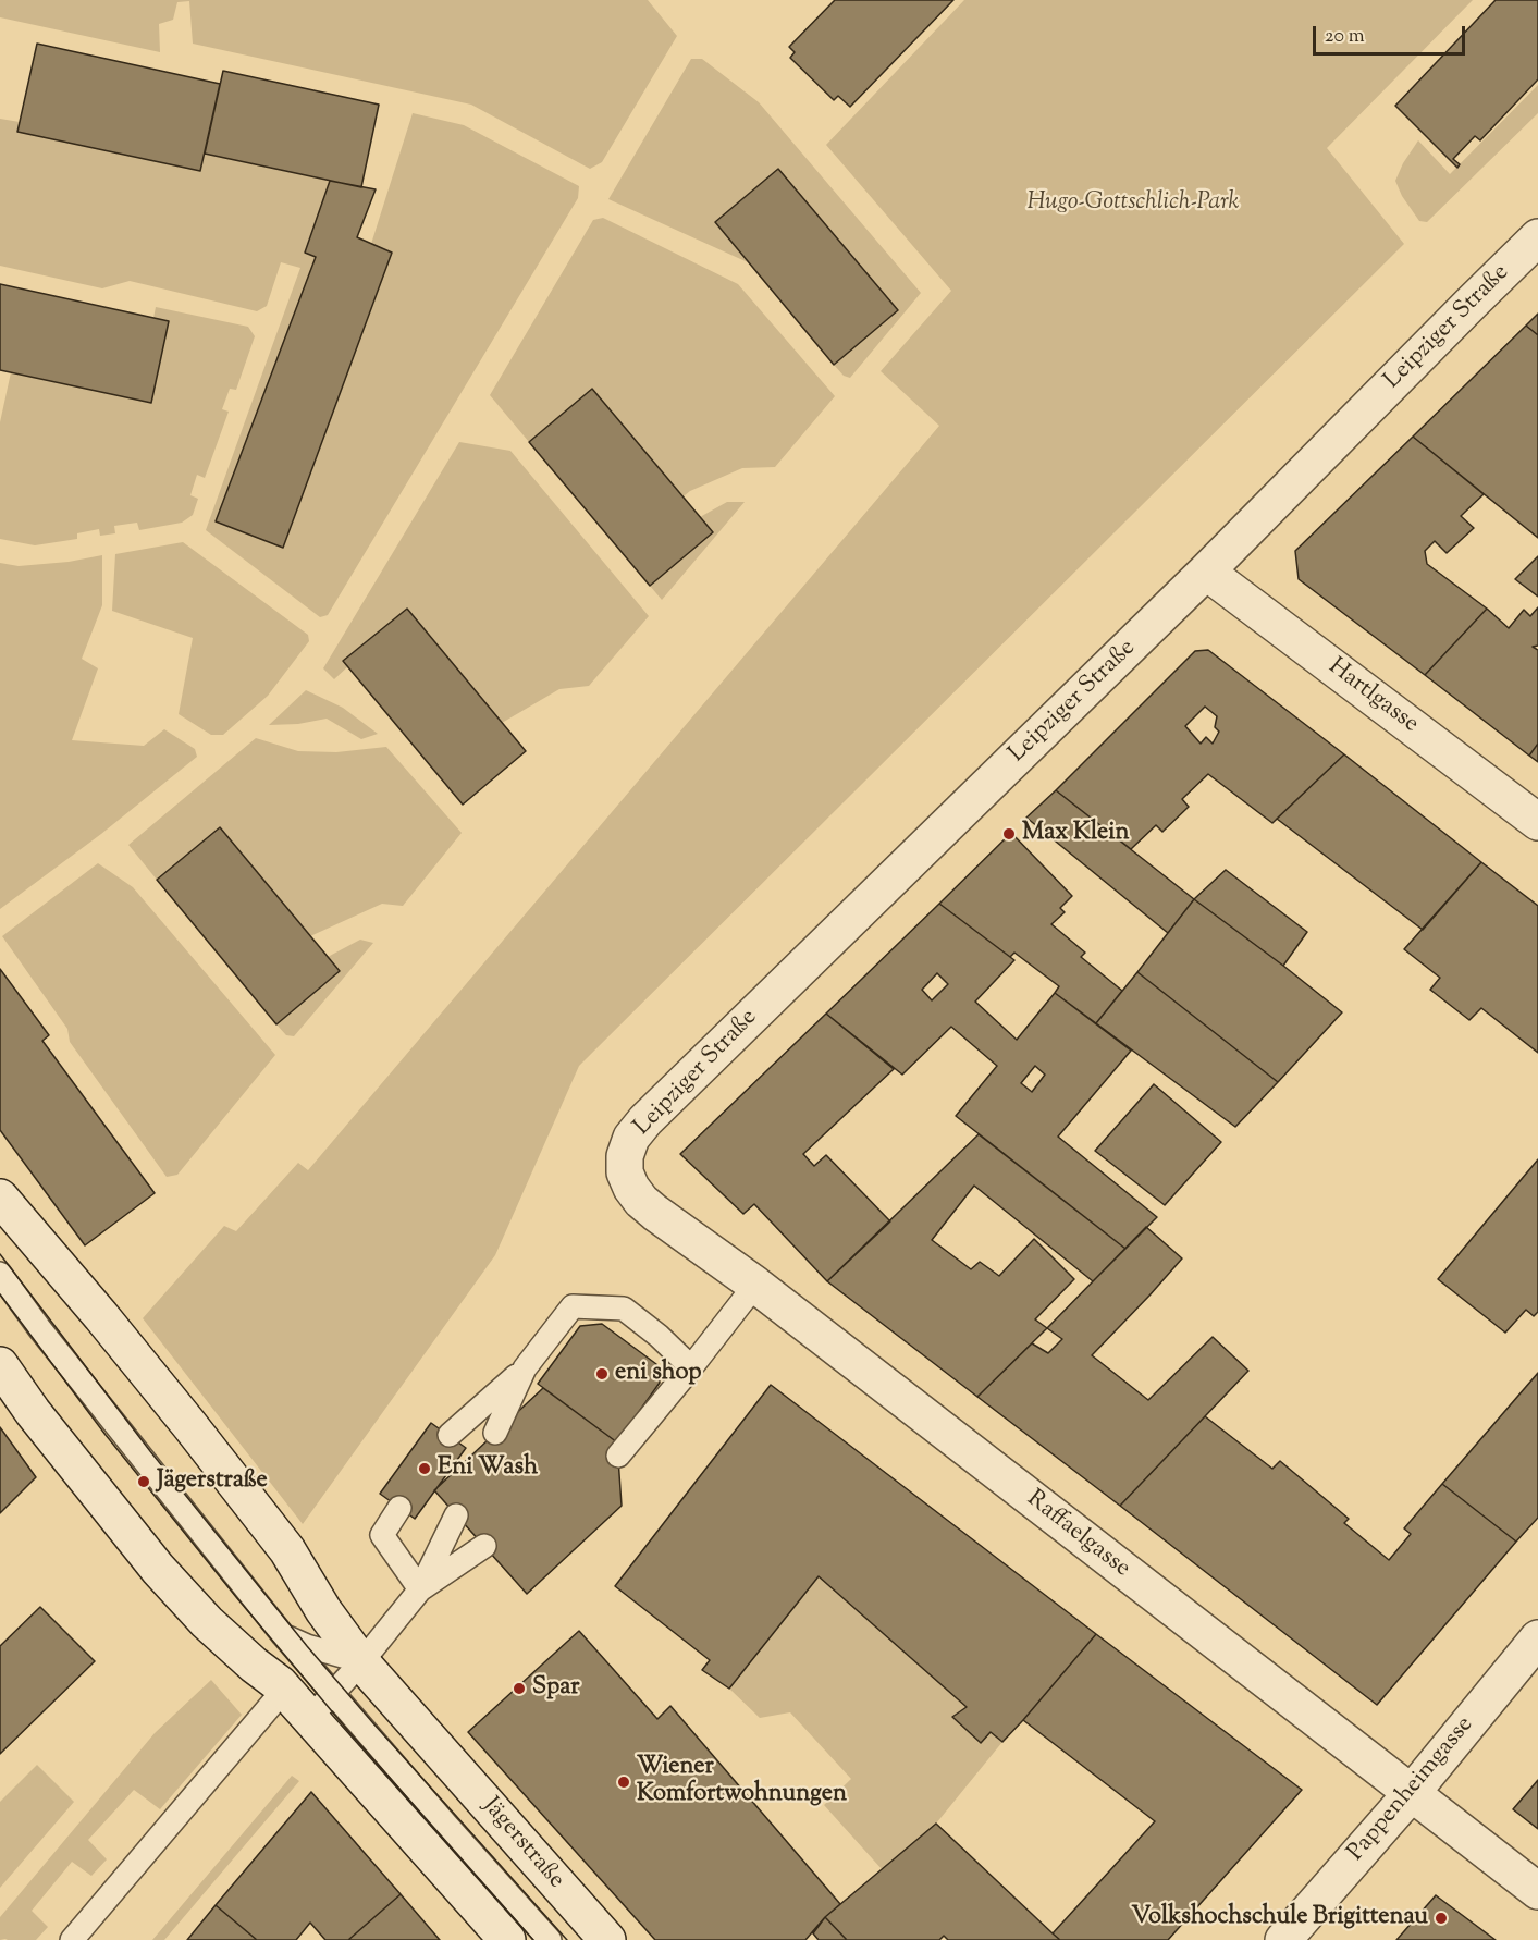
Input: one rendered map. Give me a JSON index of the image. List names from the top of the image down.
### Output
{
  "streets": {
    "street": [
      "Leipziger Straße",
      "Hartlgasse",
      "Raffaelgasse",
      "Pappenheimgasse",
      "Jägerstraße"
    ]
  },
  "crossings": [
    ["Leipziger Straße", "Hartlgasse"],
    ["Leipziger Straße", "Raffaelgasse"],
    ["Raffaelgasse", "Pappenheimgasse"]
  ],
  "parks": ["Hugo-Gottschlich-Park"],
  "places": [
    "Max Klein",
    "eni shop",
    "Eni Wash",
    "Jägerstraße",
    "Spar",
    "Wiener Komfortwohnungen",
    "Volkshochschule Brigittenau"
  ],
  "scale_bar": "20 m"
}
